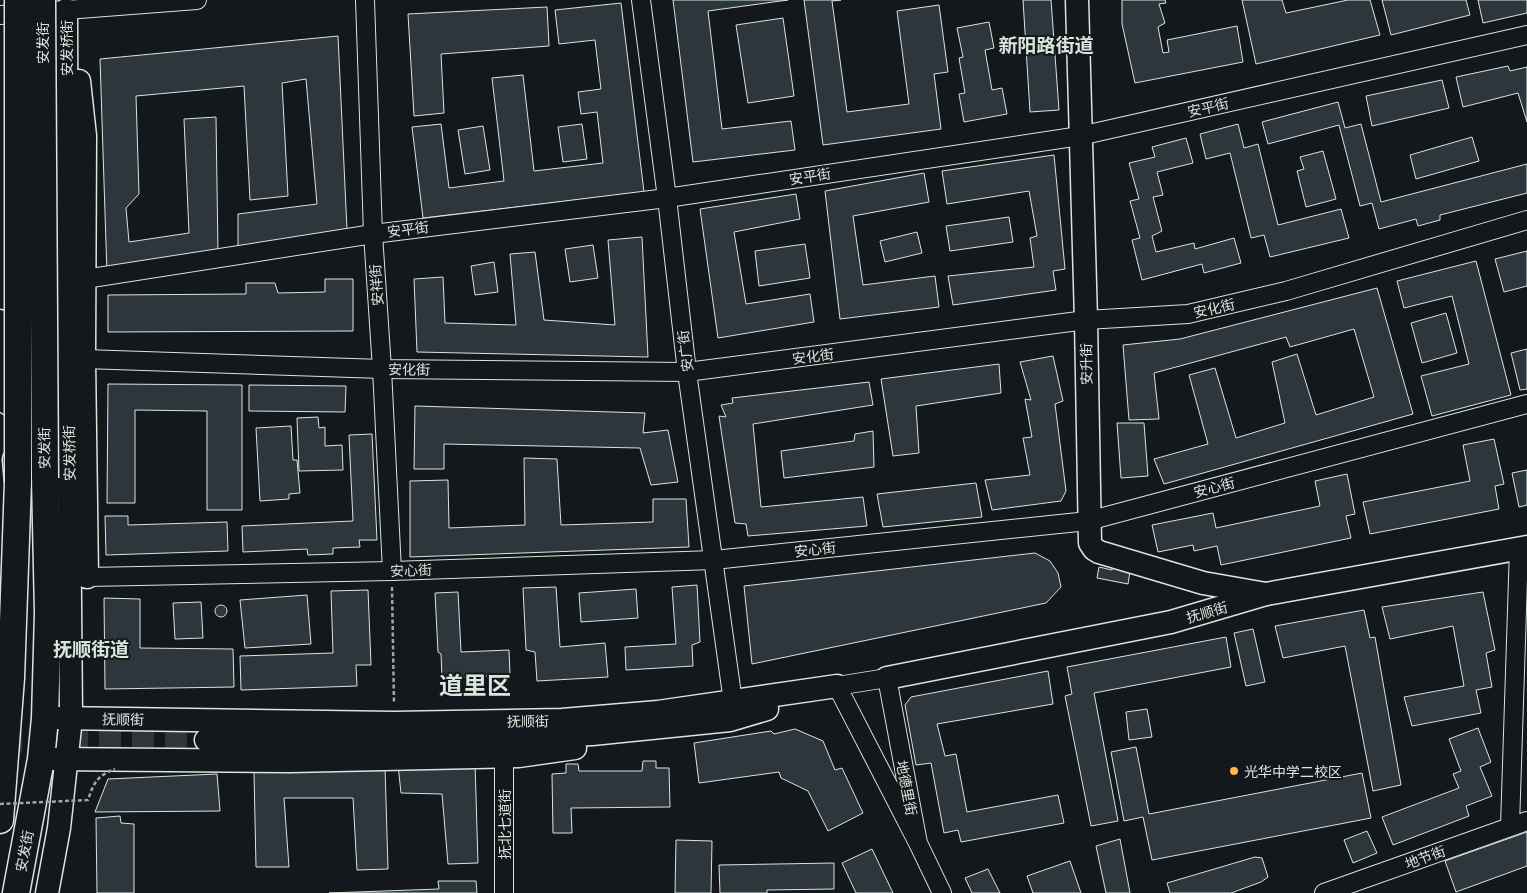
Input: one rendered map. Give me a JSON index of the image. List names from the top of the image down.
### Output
{
  "streets": {
    "highway": ["安发街"],
    "main road": ["安发桥街", "安升街", "抚顺街"],
    "street": [
      "安平街",
      "安祥街",
      "安化街",
      "安广街",
      "安心街",
      "地德里街",
      "抚北七道街",
      "地节街"
    ]
  },
  "crossings": [
    ["安发街", "安发桥街"],
    ["安发街", "安平街"],
    ["安发街", "安化街"],
    ["安发街", "安心街"],
    ["安发街", "抚顺街"],
    ["安发桥街", "抚顺街"],
    ["安平街", "安祥街"],
    ["安平街", "安广街"],
    ["安平街", "安升街"],
    ["安祥街", "安化街"],
    ["安祥街", "安心街"],
    ["安化街", "安广街"],
    ["安化街", "安升街"],
    ["安广街", "安心街"],
    ["安广街", "抚顺街"],
    ["安升街", "安心街"],
    ["安升街", "抚顺街"],
    ["抚顺街", "地德里街"],
    ["抚顺街", "抚北七道街"]
  ],
  "districts": ["新阳路街道", "抚顺街道", "道里区"],
  "places": ["光华中学二校区"]
}
